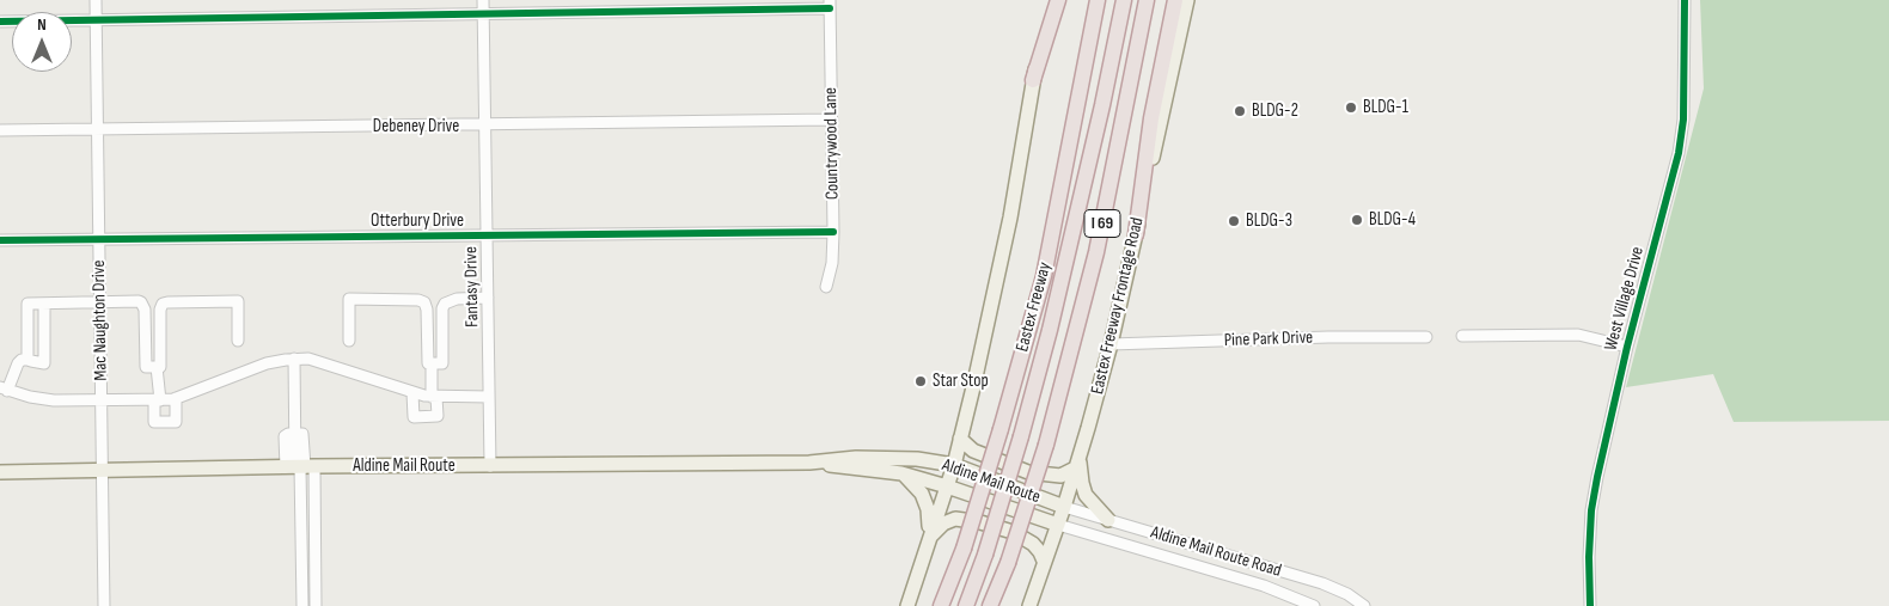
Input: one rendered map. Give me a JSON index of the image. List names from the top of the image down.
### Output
{
  "streets": {
    "highway": ["I 69", "Eastex Freeway"],
    "main road": ["Eastex Freeway Frontage Road", "Aldine Mail Route"],
    "street": [
      "Debeney Drive",
      "Countrywood Lane",
      "Otterbury Drive",
      "Fantasy Drive",
      "West Village Drive",
      "Mac Naughton Drive",
      "Pine Park Drive",
      "Aldine Mail Route Road"
    ]
  },
  "crossings": [
    ["Debeney Drive", "Countrywood Lane"],
    ["Debeney Drive", "Fantasy Drive"],
    ["Debeney Drive", "Mac Naughton Drive"],
    ["Countrywood Lane", "Otterbury Drive"],
    ["Otterbury Drive", "Fantasy Drive"],
    ["Otterbury Drive", "Mac Naughton Drive"],
    ["Fantasy Drive", "Aldine Mail Route"],
    ["Eastex Freeway Frontage Road", "Pine Park Drive"],
    ["Eastex Freeway Frontage Road", "Aldine Mail Route"],
    ["Eastex Freeway Frontage Road", "Aldine Mail Route Road"],
    ["Mac Naughton Drive", "Aldine Mail Route"],
    ["Aldine Mail Route", "Aldine Mail Route Road"]
  ],
  "places": [
    "BLDG-1",
    "BLDG-2",
    "BLDG-4",
    "BLDG-3",
    "Star Stop"
  ],
  "north": "top"
}
